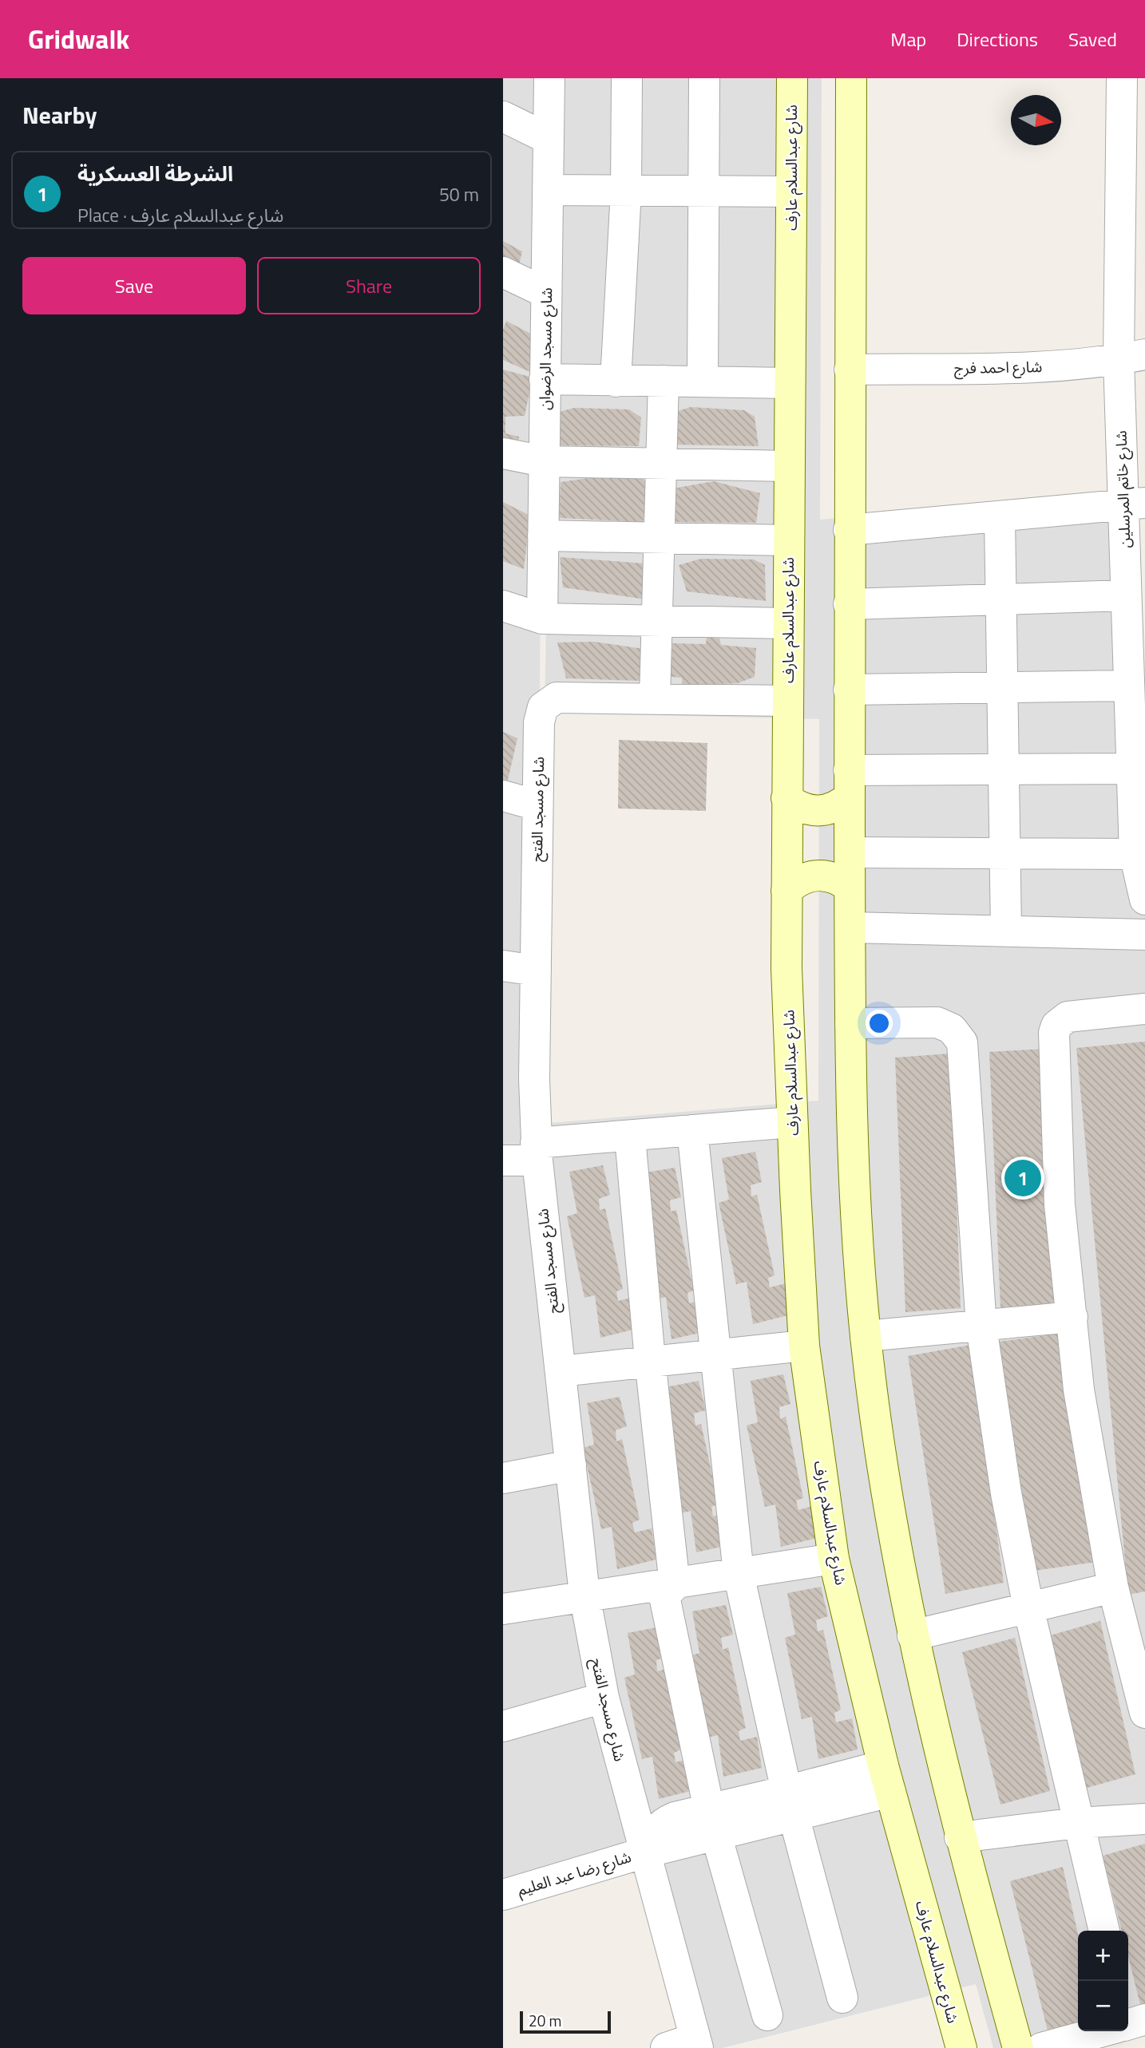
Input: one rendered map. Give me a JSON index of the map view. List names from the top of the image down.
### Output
{
  "streets": {
    "main road": ["شارع عبدالسلام عارف"],
    "street": [
      "شارع مسجد الرضوان",
      "شارع احمد فرج",
      "شارع خاتم المرسلين",
      "شارع مسجد الفتح",
      "شارع رضا عبد العليم"
    ]
  },
  "crossings": [
    ["شارع عبدالسلام عارف", "شارع مسجد الفتح"],
    ["شارع احمد فرج", "شارع خاتم المرسلين"],
    ["شارع مسجد الفتح", "شارع رضا عبد العليم"]
  ],
  "scale_bar": "20 m",
  "north": "right",
  "page": {
    "header": "Gridwalk",
    "nav": ["Map", "Directions", "Saved"],
    "heading": "Nearby",
    "list": [
      {
        "mark": "1",
        "name": "الشرطة العسكرية",
        "note": "Place · شارع عبدالسلام عارف",
        "value": "50 m"
      }
    ],
    "buttons": ["Save", "Share"],
    "pins": "1",
    "map_buttons": ["+", "−"],
    "scale": "20 m"
  }
}
